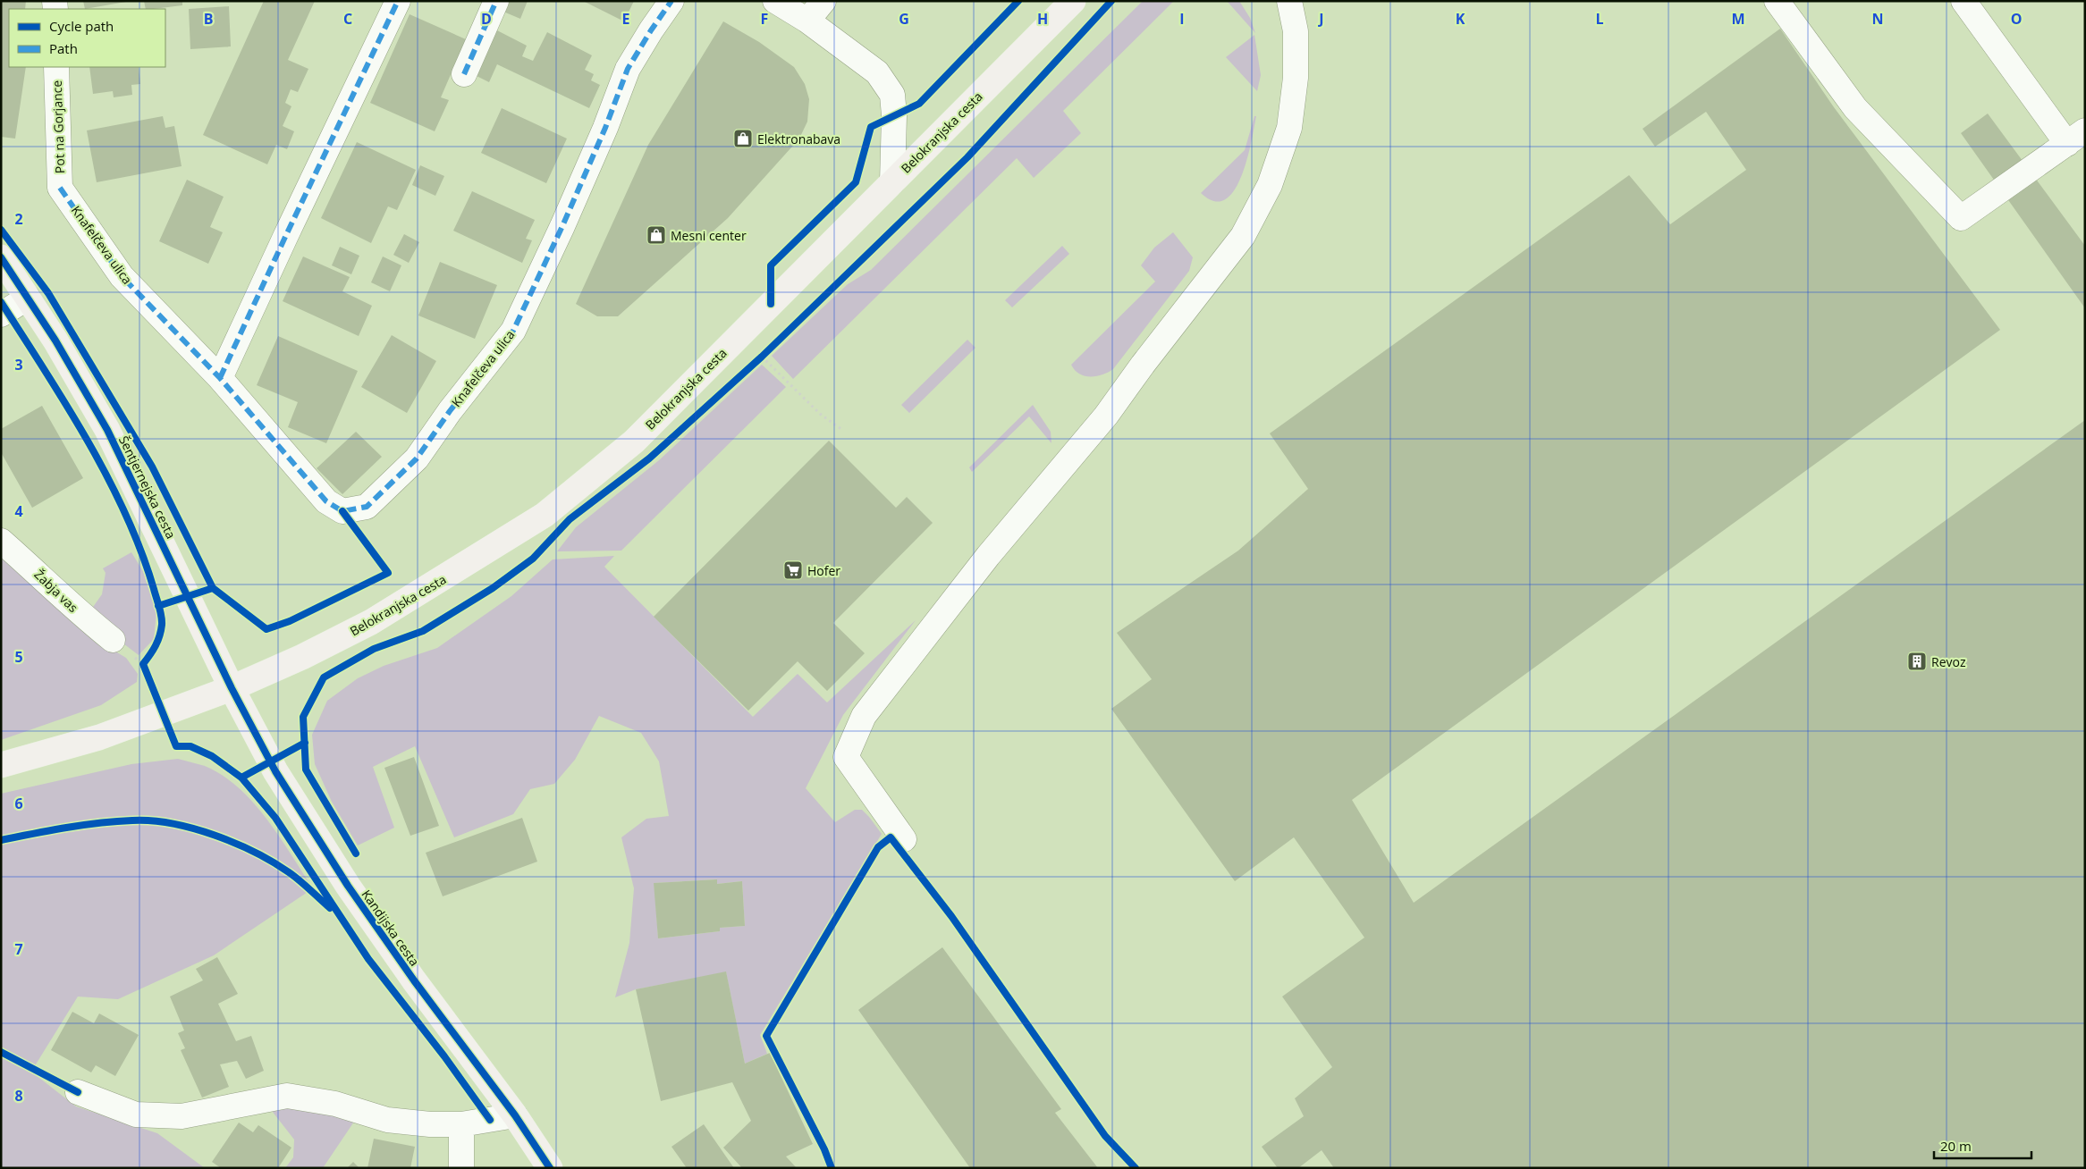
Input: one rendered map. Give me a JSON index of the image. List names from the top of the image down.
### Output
{
  "streets": {
    "main road": ["Belokranjska cesta", "Šentjernejska cesta", "Kandijska cesta"],
    "street": ["Pot na Gorjance", "Knafelčeva ulica", "Žabja vas"]
  },
  "crossings": [
    ["Pot na Gorjance", "Knafelčeva ulica"],
    ["Belokranjska cesta", "Šentjernejska cesta"],
    ["Belokranjska cesta", "Kandijska cesta"],
    ["Šentjernejska cesta", "Kandijska cesta"]
  ],
  "places": {
    "shop": ["Elektronabava", "Mesni center"],
    "supermarket": ["Hofer"],
    "building": ["Revoz"]
  },
  "legend": ["Cycle path", "Path"],
  "scale_bar": "20 m",
  "grid": {
    "columns": [
      "B",
      "C",
      "D",
      "E",
      "F",
      "G",
      "H",
      "I",
      "J",
      "K",
      "L",
      "M",
      "N",
      "O"
    ],
    "rows": [
      "2",
      "3",
      "4",
      "5",
      "6",
      "7",
      "8"
    ]
  }
}
